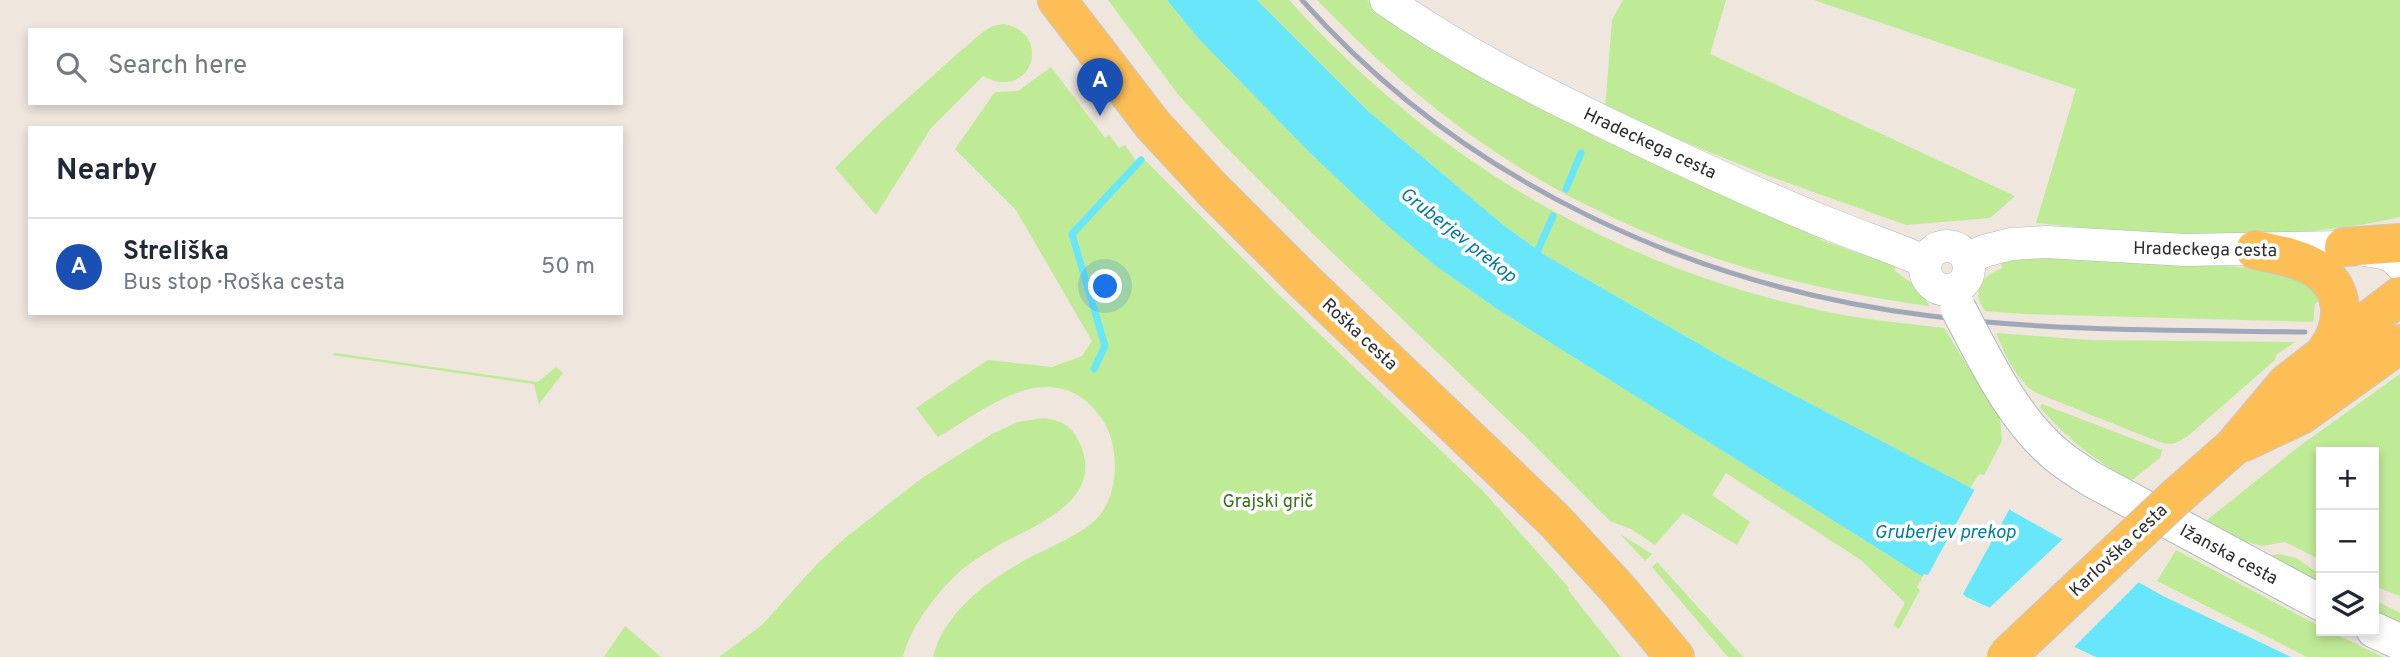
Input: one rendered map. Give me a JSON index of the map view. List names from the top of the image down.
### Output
{
  "streets": {
    "main road": ["Roška cesta", "Karlovška cesta", "Ižanska cesta"],
    "street": ["Hradeckega cesta"]
  },
  "water": ["Gruberjev prekop"],
  "parks": ["Grajski grič"],
  "page": {
    "search": "Search here",
    "pins": "A",
    "heading": "Nearby",
    "list": [
      {
        "mark": "A",
        "name": "Streliška",
        "note": "Bus stop · Roška cesta",
        "value": "50 m"
      }
    ],
    "map_buttons": ["+", "−"]
  }
}
